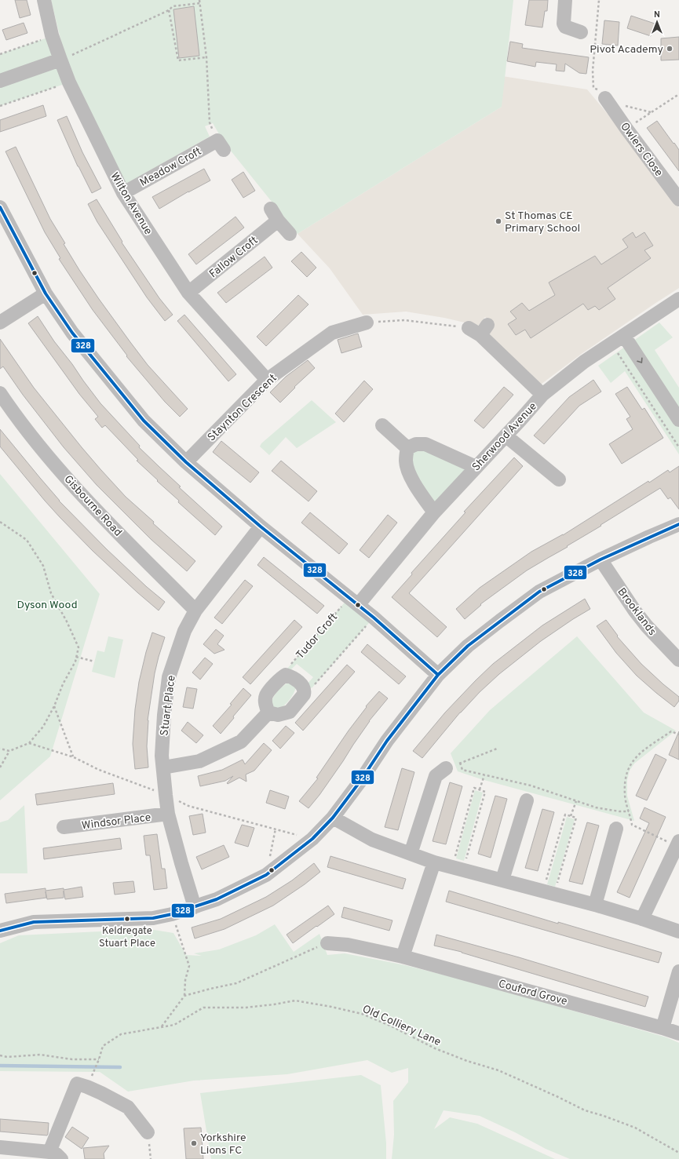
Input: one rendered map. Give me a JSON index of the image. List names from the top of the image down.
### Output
{
  "streets": {
    "street": [
      "Owlers Close",
      "Meadow Croft",
      "Wilton Avenue",
      "Fallow Croft",
      "Staynton Crescent",
      "Sherwood Avenue",
      "Gisbourne Road",
      "Brooklands",
      "Stuart Place",
      "Windsor Place",
      "Couford Grove"
    ],
    "path": ["Tudor Croft", "Old Colliery Lane"]
  },
  "crossings": [
    ["Meadow Croft", "Wilton Avenue"],
    ["Wilton Avenue", "Fallow Croft"],
    ["Wilton Avenue", "Staynton Crescent"],
    ["Sherwood Avenue", "Tudor Croft"],
    ["Gisbourne Road", "Stuart Place"],
    ["Stuart Place", "Windsor Place"]
  ],
  "parks": ["Dyson Wood"],
  "places": [
    "Pivot Academy",
    "St Thomas CE Primary School",
    "Keldregate Stuart Place",
    "Yorkshire Lions FC"
  ],
  "lines": ["transit line 328"],
  "north": "top"
}
